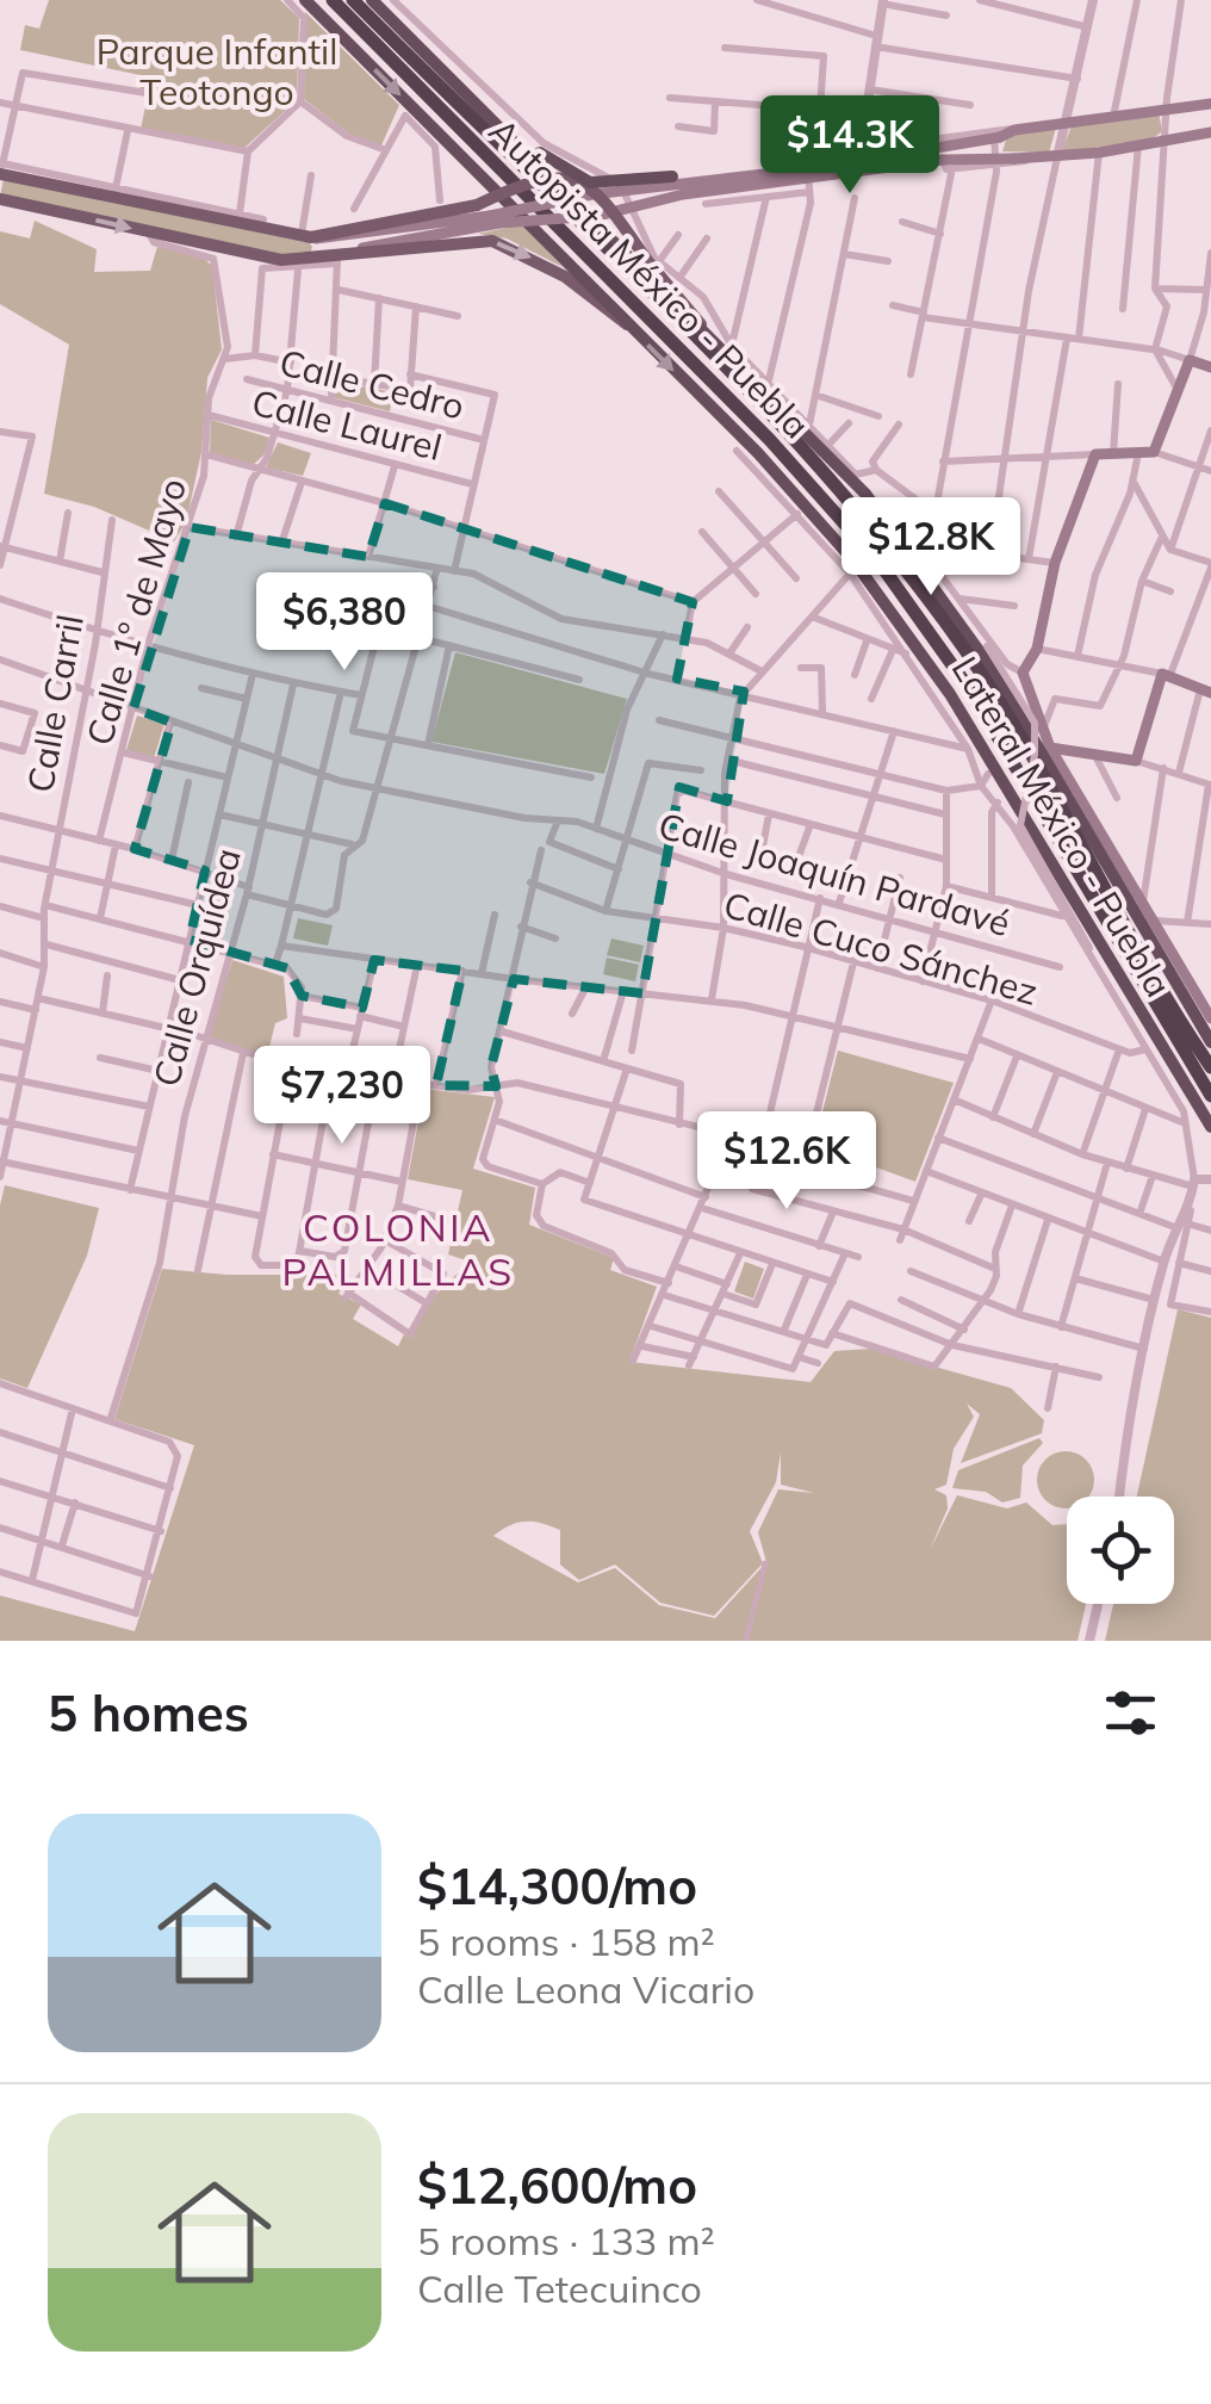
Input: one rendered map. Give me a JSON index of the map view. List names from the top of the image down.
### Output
{
  "streets": {
    "highway": ["Autopista México - Puebla", "Lateral México - Puebla"],
    "street": [
      "Calle Cedro",
      "Calle Laurel",
      "Calle 1º de Mayo",
      "Calle Carril",
      "Calle Joaquín Pardavé",
      "Calle Cuco Sánchez",
      "Calle Orquídea"
    ]
  },
  "crossings": [
    ["Calle Cedro", "Calle 1º de Mayo"],
    ["Calle Laurel", "Calle 1º de Mayo"],
    ["Calle 1º de Mayo", "Calle Joaquín Pardavé"],
    ["Calle Carril", "Calle Joaquín Pardavé"],
    ["Calle Joaquín Pardavé", "Calle Orquídea"]
  ],
  "districts": ["COLONIA PALMILLAS"],
  "parks": ["Parque Infantil Teotongo"],
  "page": {
    "price": [
      "$14.3K",
      "$12.8K",
      "$6,380",
      "$7,230",
      "$12.6K"
    ],
    "heading": "5 homes",
    "list": [
      {
        "name": "$14,300/mo",
        "note": "5 rooms · 158 m² · Calle Leona Vicario"
      },
      {
        "name": "$12,600/mo",
        "note": "5 rooms · 133 m² · Calle Tetecuinco"
      }
    ]
  }
}
